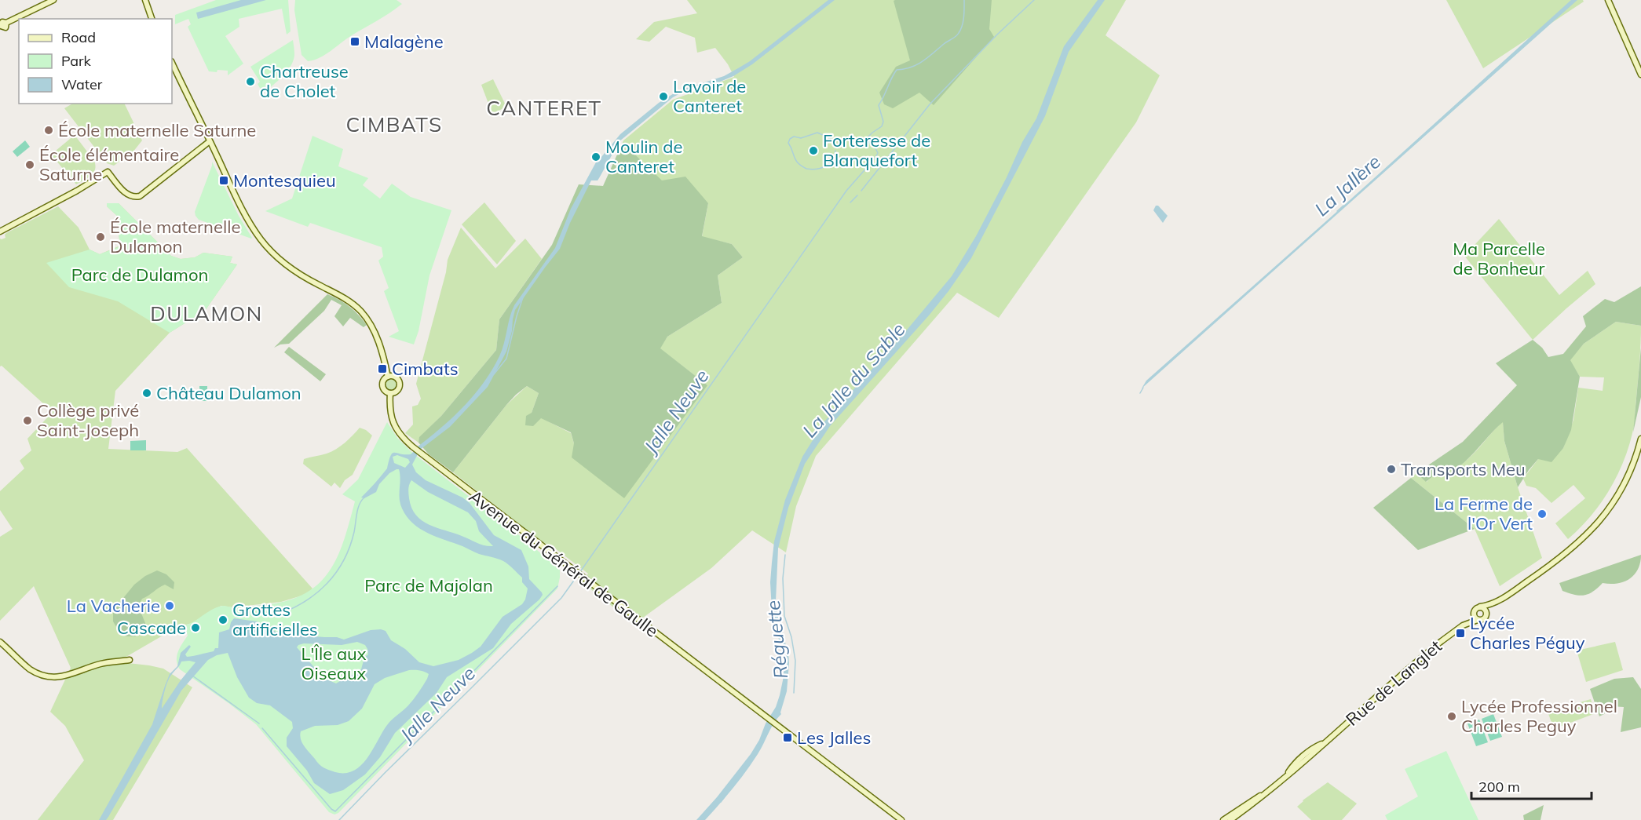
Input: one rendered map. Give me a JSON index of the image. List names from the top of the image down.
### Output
{
  "streets": {
    "main road": ["Avenue du Général de Gaulle", "Rue de Langlet"]
  },
  "districts": ["CANTERET", "CIMBATS", "DULAMON"],
  "water": [
    "La Jallère",
    "La Jalle du Sable",
    "Jalle Neuve",
    "Réguette"
  ],
  "parks": [
    "Ma Parcelle de Bonheur",
    "Parc de Dulamon",
    "Parc de Majolan",
    "L'Île aux Oiseaux"
  ],
  "places": {
    "transit": [
      "Malagène",
      "Montesquieu",
      "Cimbats",
      "Lycée Charles Péguy",
      "Les Jalles"
    ],
    "other": [
      "Chartreuse de Cholet",
      "Lavoir de Canteret",
      "École maternelle Saturne",
      "Forteresse de Blanquefort",
      "Moulin de Canteret",
      "École élémentaire Saturne",
      "École maternelle Dulamon",
      "Château Dulamon",
      "Collège privé Saint-Joseph",
      "Transports Meu",
      "La Ferme de l'Or Vert",
      "La Vacherie",
      "Grottes artificielles",
      "Cascade",
      "Lycée Professionnel Charles Peguy"
    ]
  },
  "legend": ["Road", "Park", "Water"],
  "scale_bar": "200 m"
}
